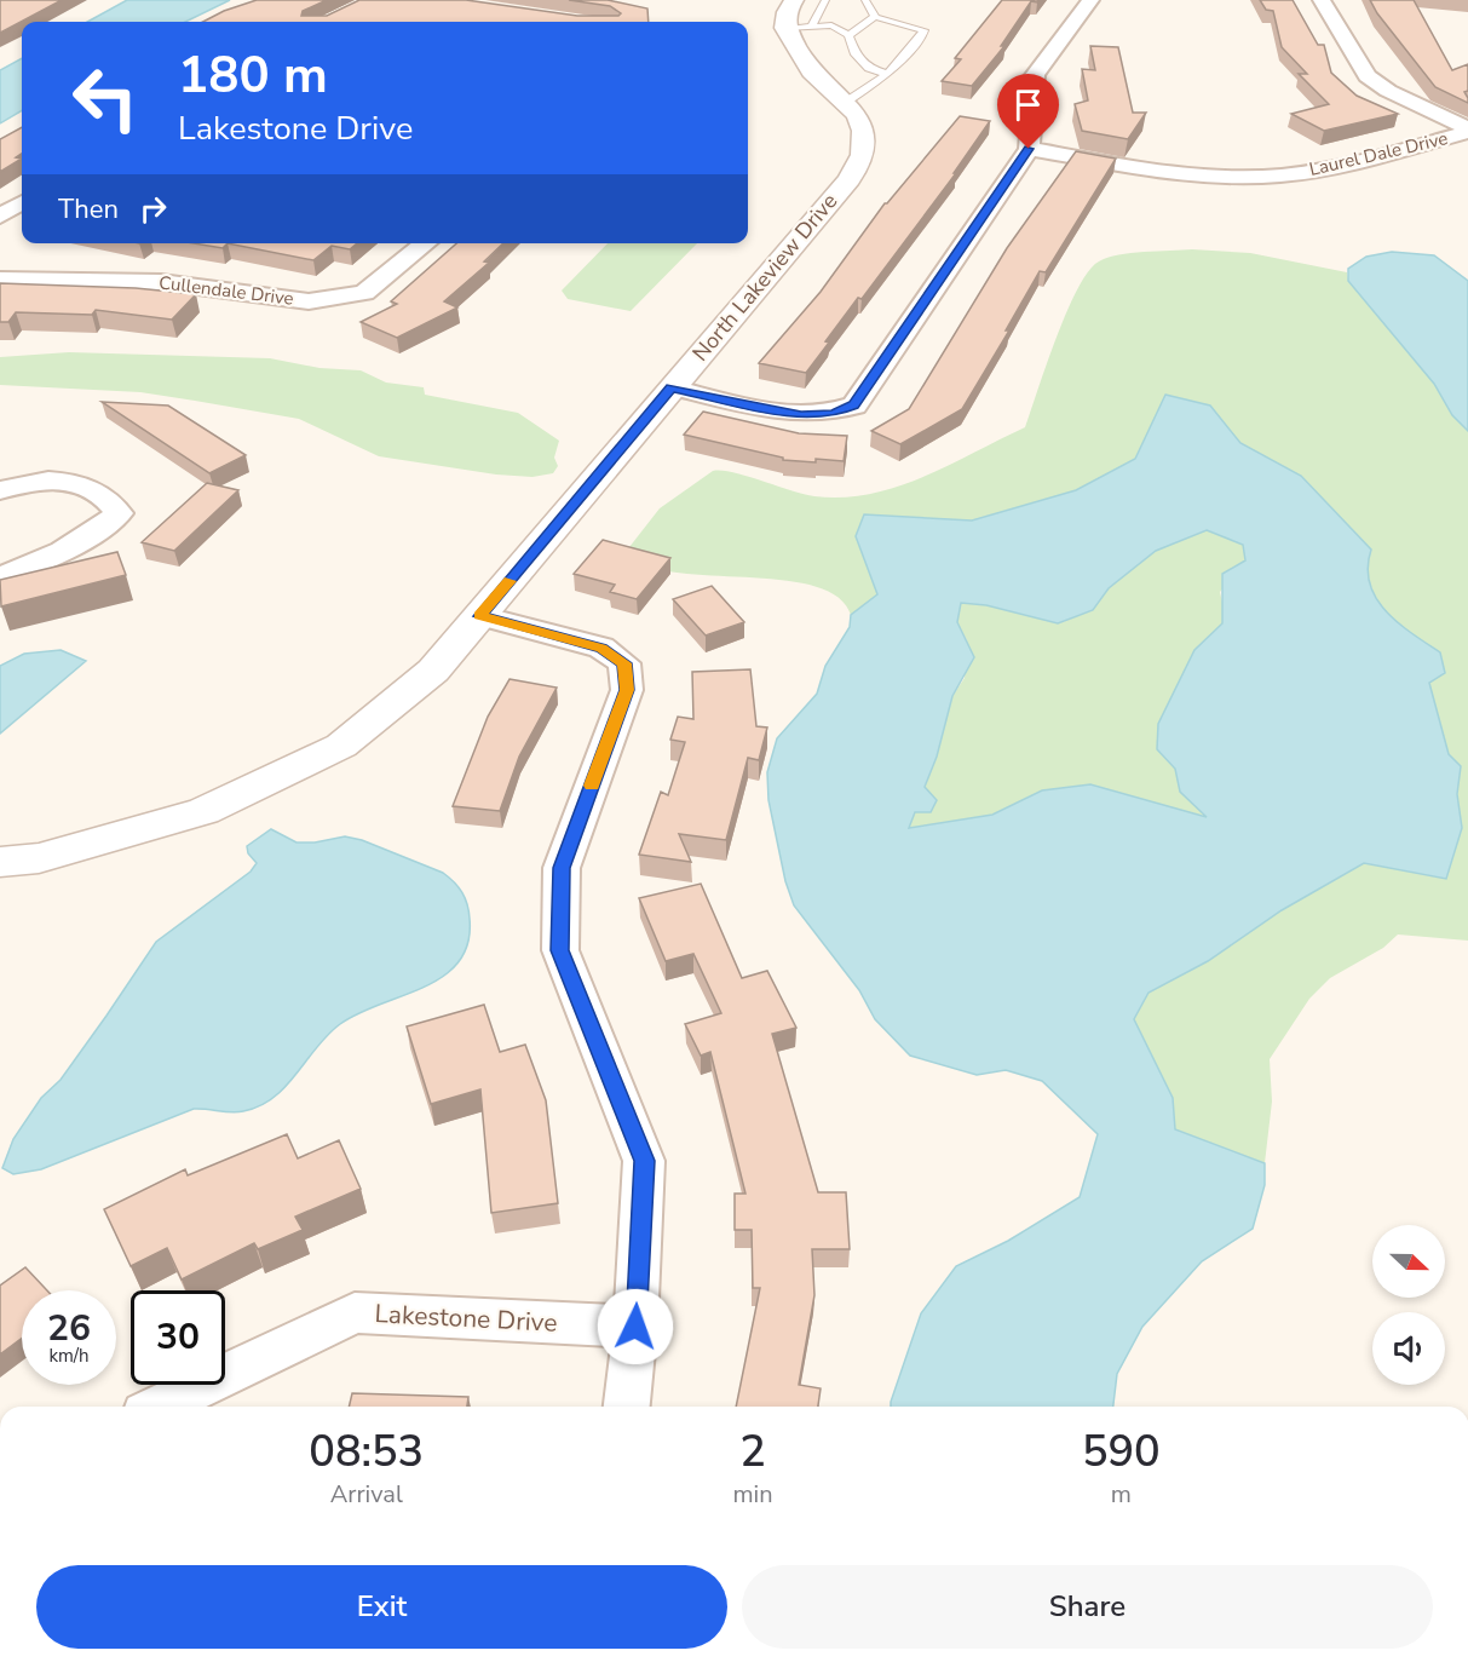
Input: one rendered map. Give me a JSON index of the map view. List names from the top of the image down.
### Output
{
  "streets": {
    "street": [
      "Laurel Dale Drive",
      "North Lakeview Drive",
      "Cullendale Drive",
      "Lakestone Drive"
    ]
  },
  "north": "right",
  "page": {
    "turn": ["180 m", "Lakestone Drive"],
    "then": "Then",
    "speed": "26 km/h",
    "limit": "30",
    "eta": [
      "08:53",
      "Arrival",
      "2",
      "min",
      "590",
      "m"
    ],
    "buttons": ["Exit", "Share"]
  }
}
